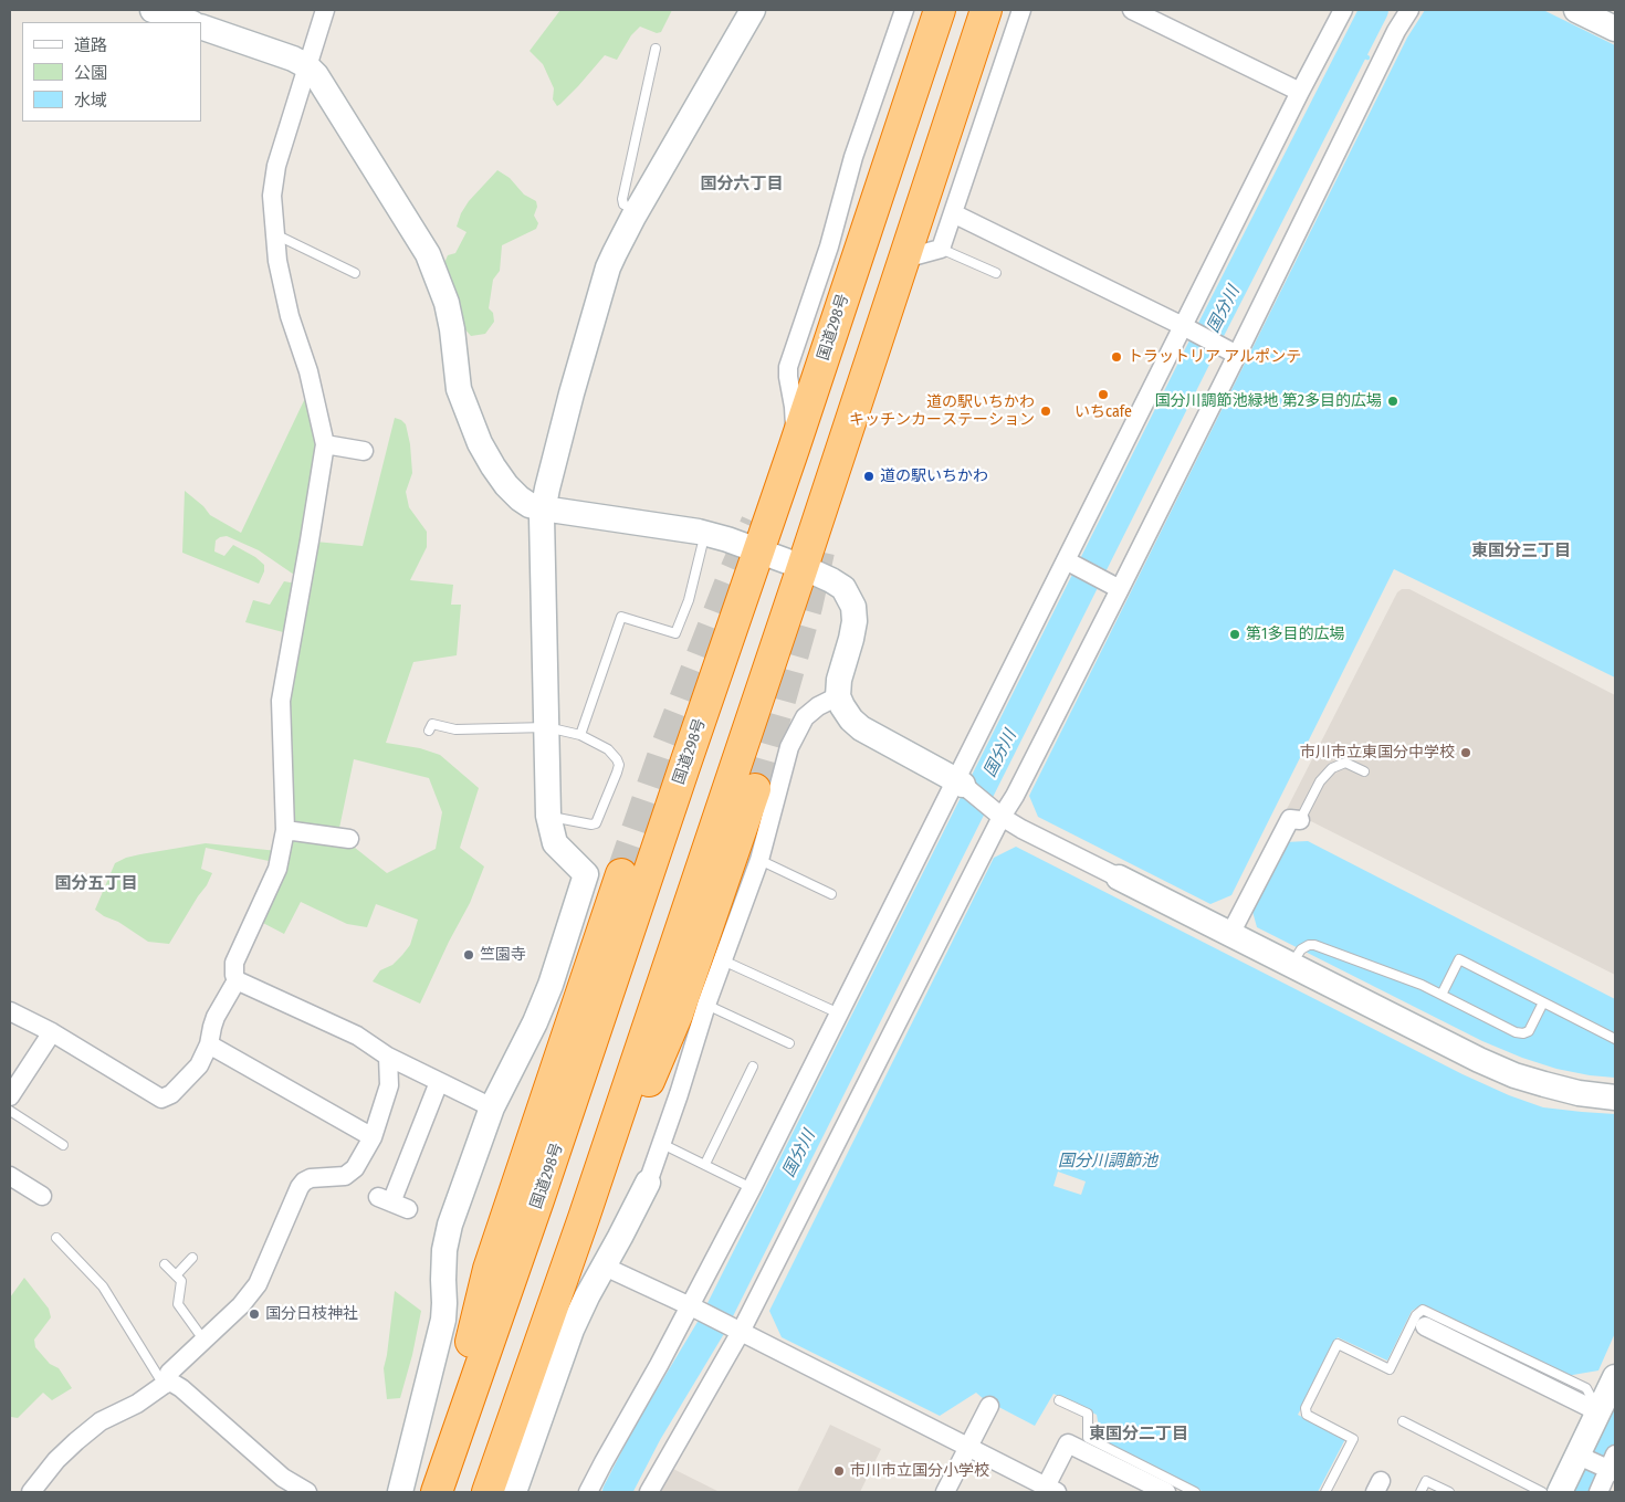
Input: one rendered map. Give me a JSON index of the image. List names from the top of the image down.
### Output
{
  "streets": {
    "highway": ["国道298号"]
  },
  "districts": [
    "国分六丁目",
    "東国分三丁目",
    "国分五丁目",
    "東国分二丁目"
  ],
  "water": ["国分川", "国分川調節池"],
  "places": [
    "トラットリア アルポンテ",
    "いちcafe",
    "国分川調節池緑地 第2多目的広場",
    "道の駅いちかわ キッチンカーステーション",
    "道の駅いちかわ",
    "第1多目的広場",
    "市川市立東国分中学校",
    "竺園寺",
    "国分日枝神社",
    "市川市立国分小学校"
  ],
  "legend": ["道路", "公園", "水域"]
}
